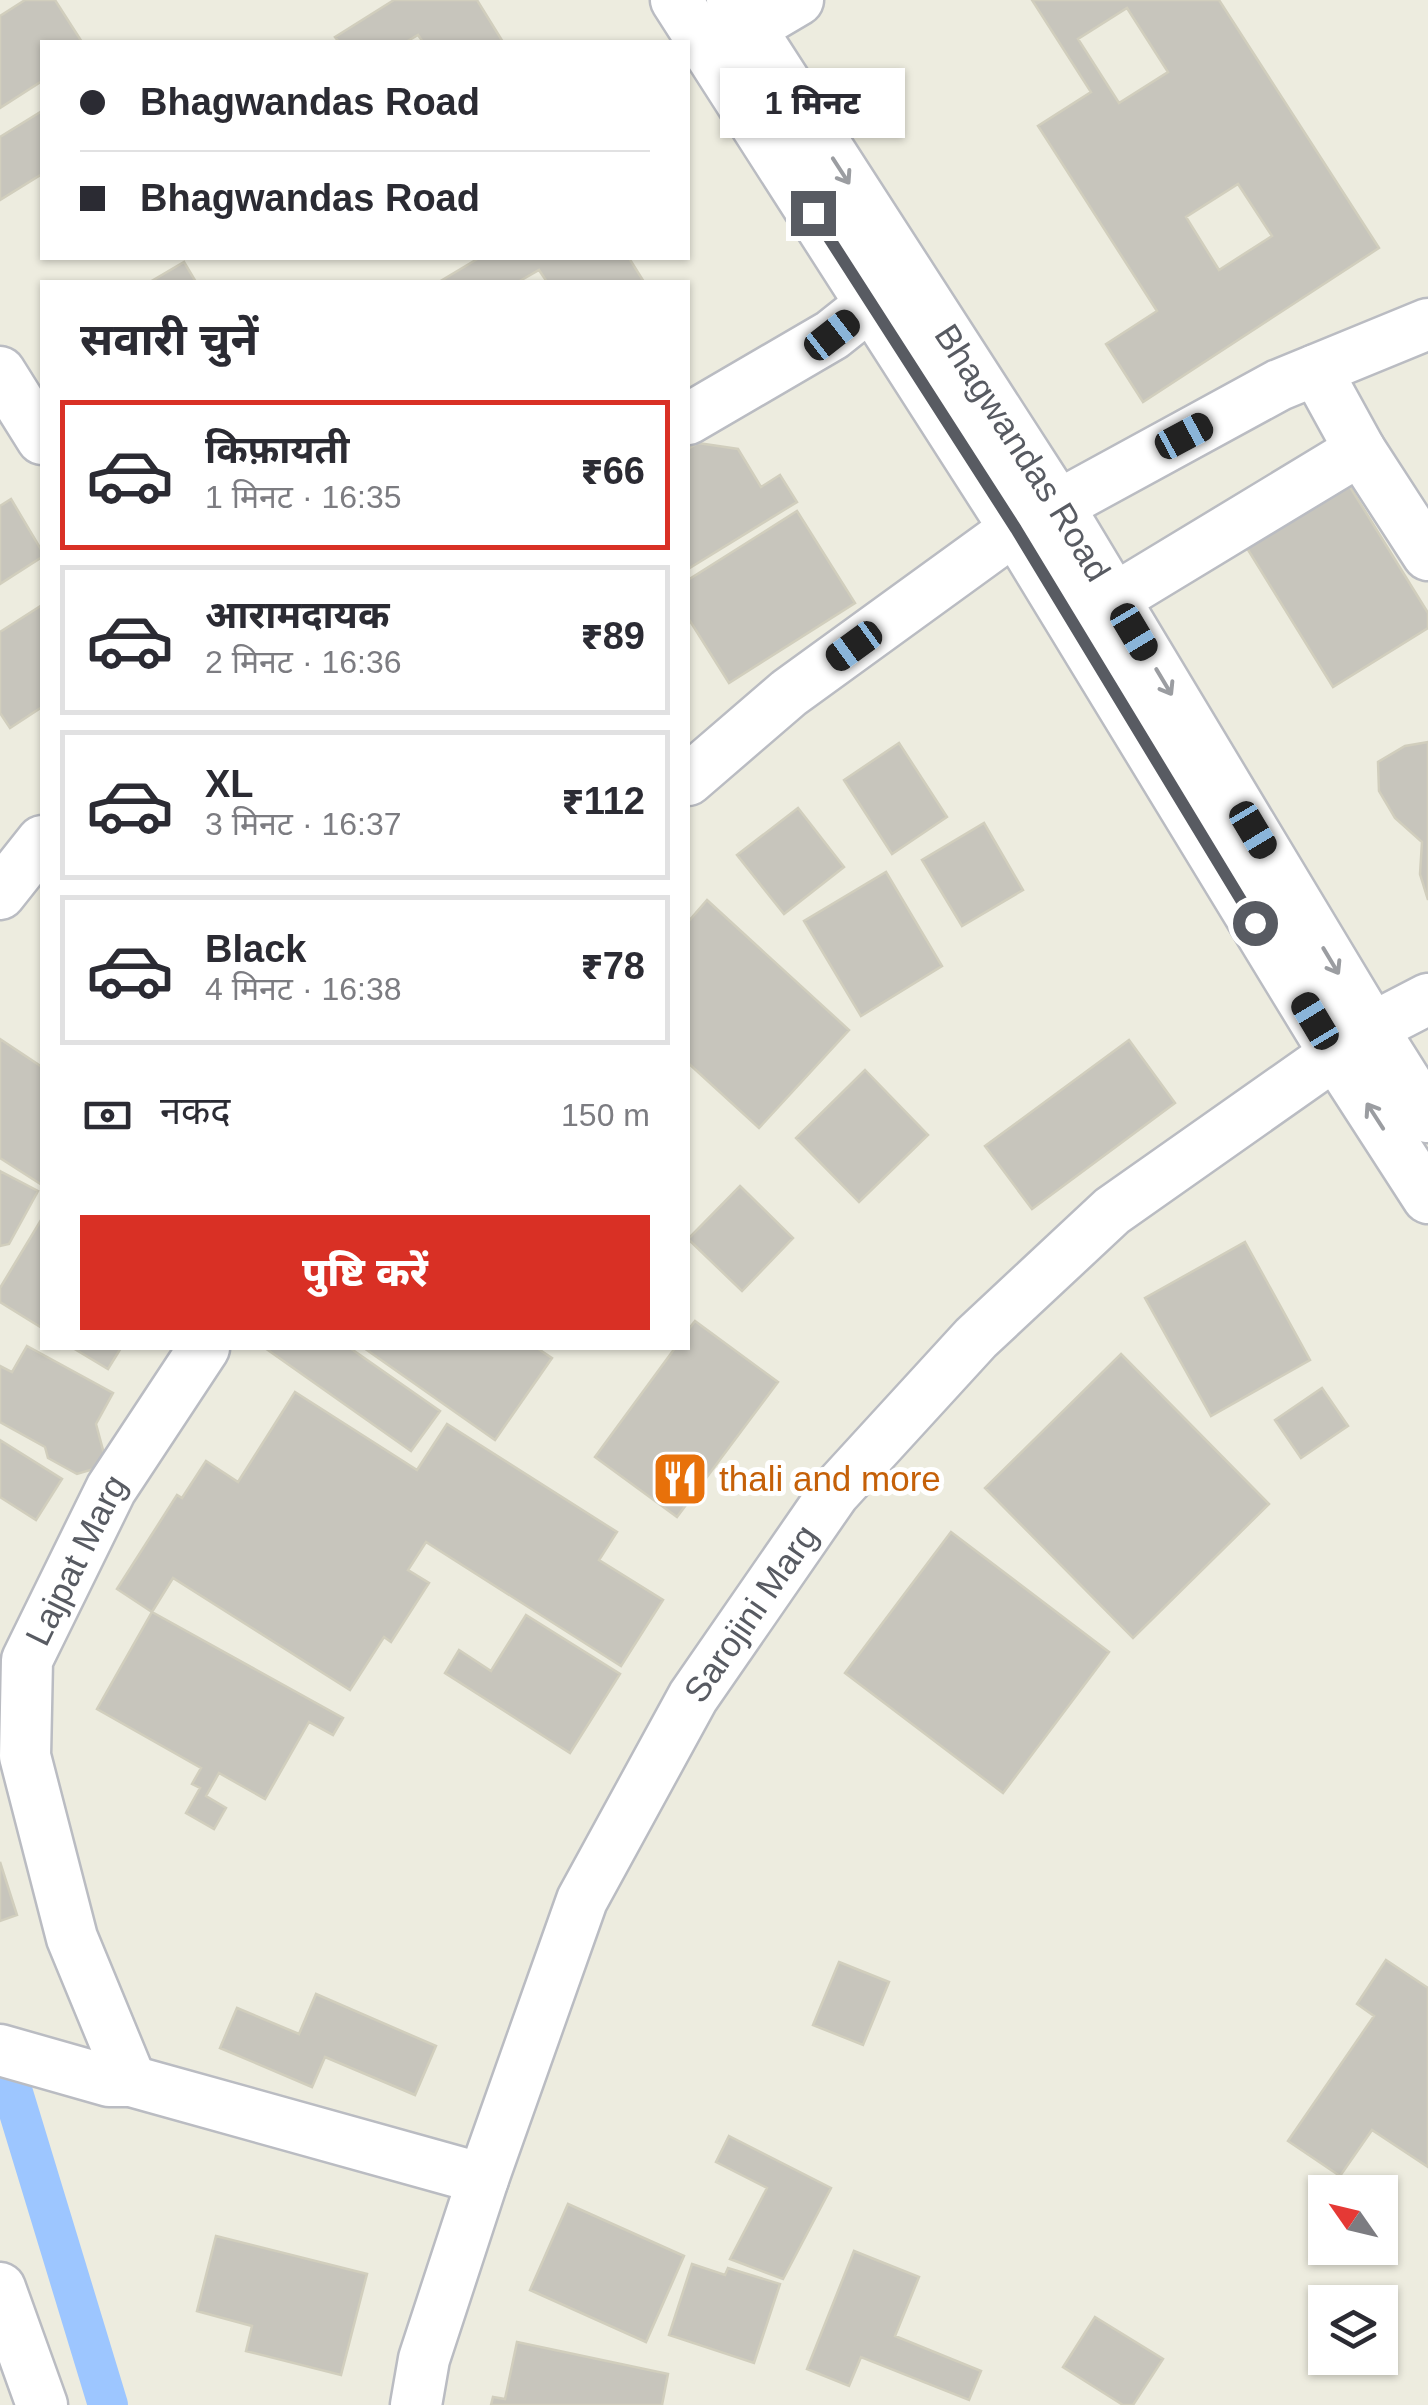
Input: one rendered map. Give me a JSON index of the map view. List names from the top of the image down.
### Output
{
  "streets": {
    "street": ["Bhagwandas Road", "Lajpat Marg", "Sarojini Marg"]
  },
  "crossings": [
    ["Bhagwandas Road", "Sarojini Marg"]
  ],
  "places": {
    "restaurant": ["thali and more"]
  },
  "north": "top left",
  "page": {
    "banner": ["Bhagwandas Road", "Bhagwandas Road"],
    "bubble": "1 मिनट",
    "heading": "सवारी चुनें",
    "list": [
      {
        "name": "किफ़ायती",
        "note": "1 मिनट · 16:35",
        "value": "₹66"
      },
      {
        "name": "आरामदायक",
        "note": "2 मिनट · 16:36",
        "value": "₹89"
      },
      {
        "name": "XL",
        "note": "3 मिनट · 16:37",
        "value": "₹112"
      },
      {
        "name": "Black",
        "note": "4 मिनट · 16:38",
        "value": "₹78"
      }
    ],
    "pay": ["नकद", "150 m"],
    "buttons": "पुष्टि करें"
  }
}
